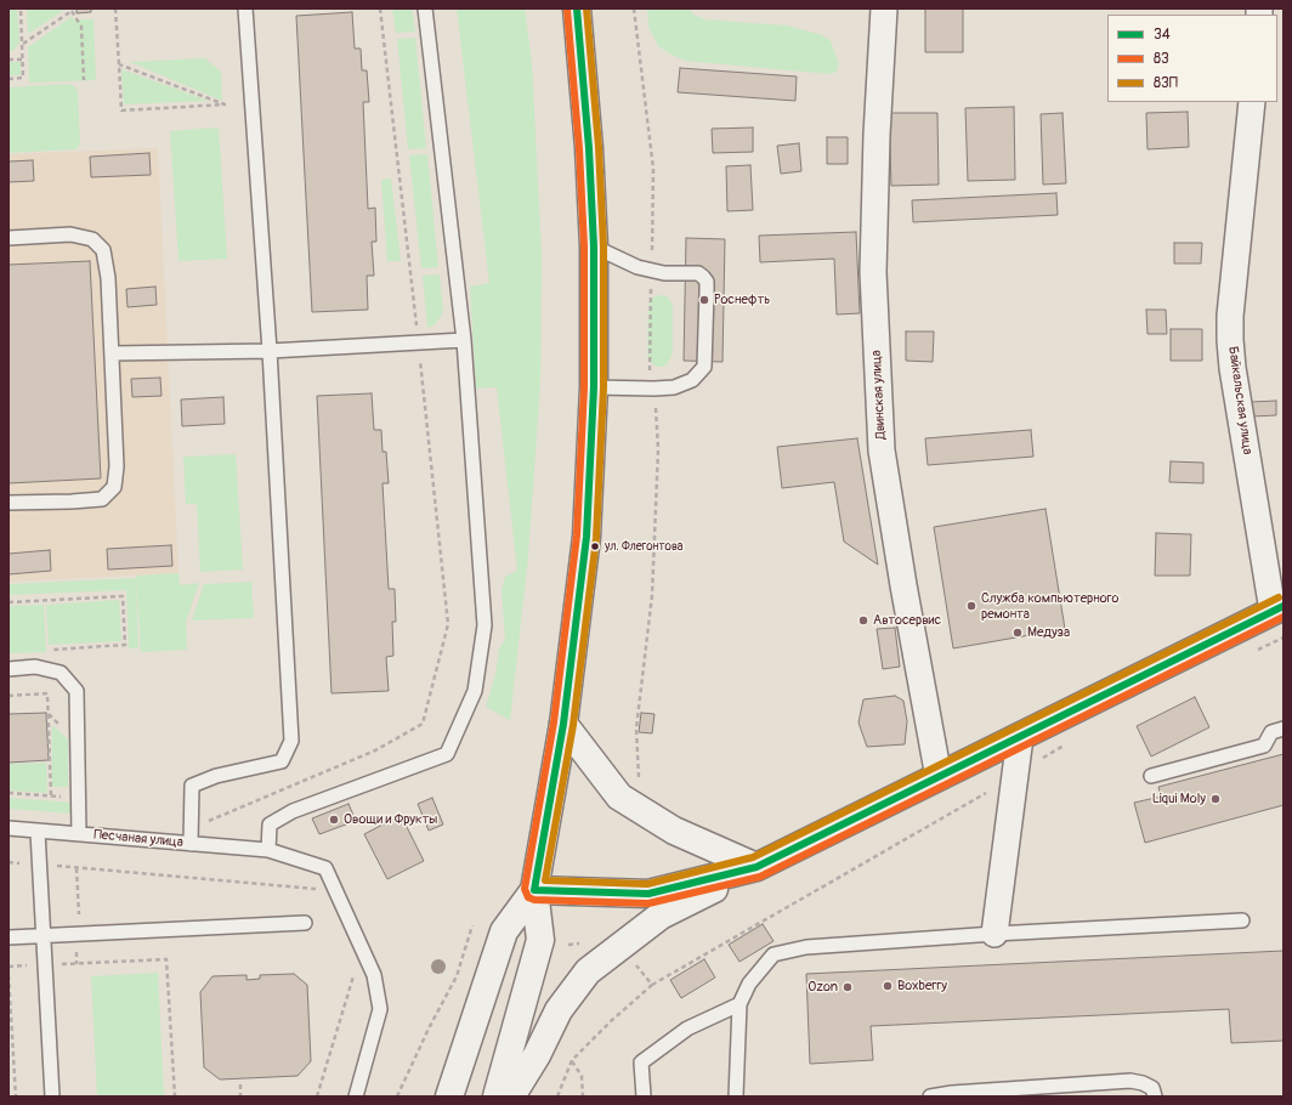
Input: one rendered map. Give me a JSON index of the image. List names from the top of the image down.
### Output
{
  "streets": {
    "street": ["Двинская улица", "Байкальская улица"],
    "lane": ["Песчаная улица"]
  },
  "places": [
    "Роснефть",
    "ул. Флегонтова",
    "Служба компьютерного ремонта",
    "Автосервис",
    "Медуза",
    "Liqui Moly",
    "Овощи и Фрукты",
    "Boxberry",
    "Ozon"
  ],
  "lines": ["transit line 34", "transit line 83П", "transit line 83"],
  "legend": ["34", "83", "83П"]
}
